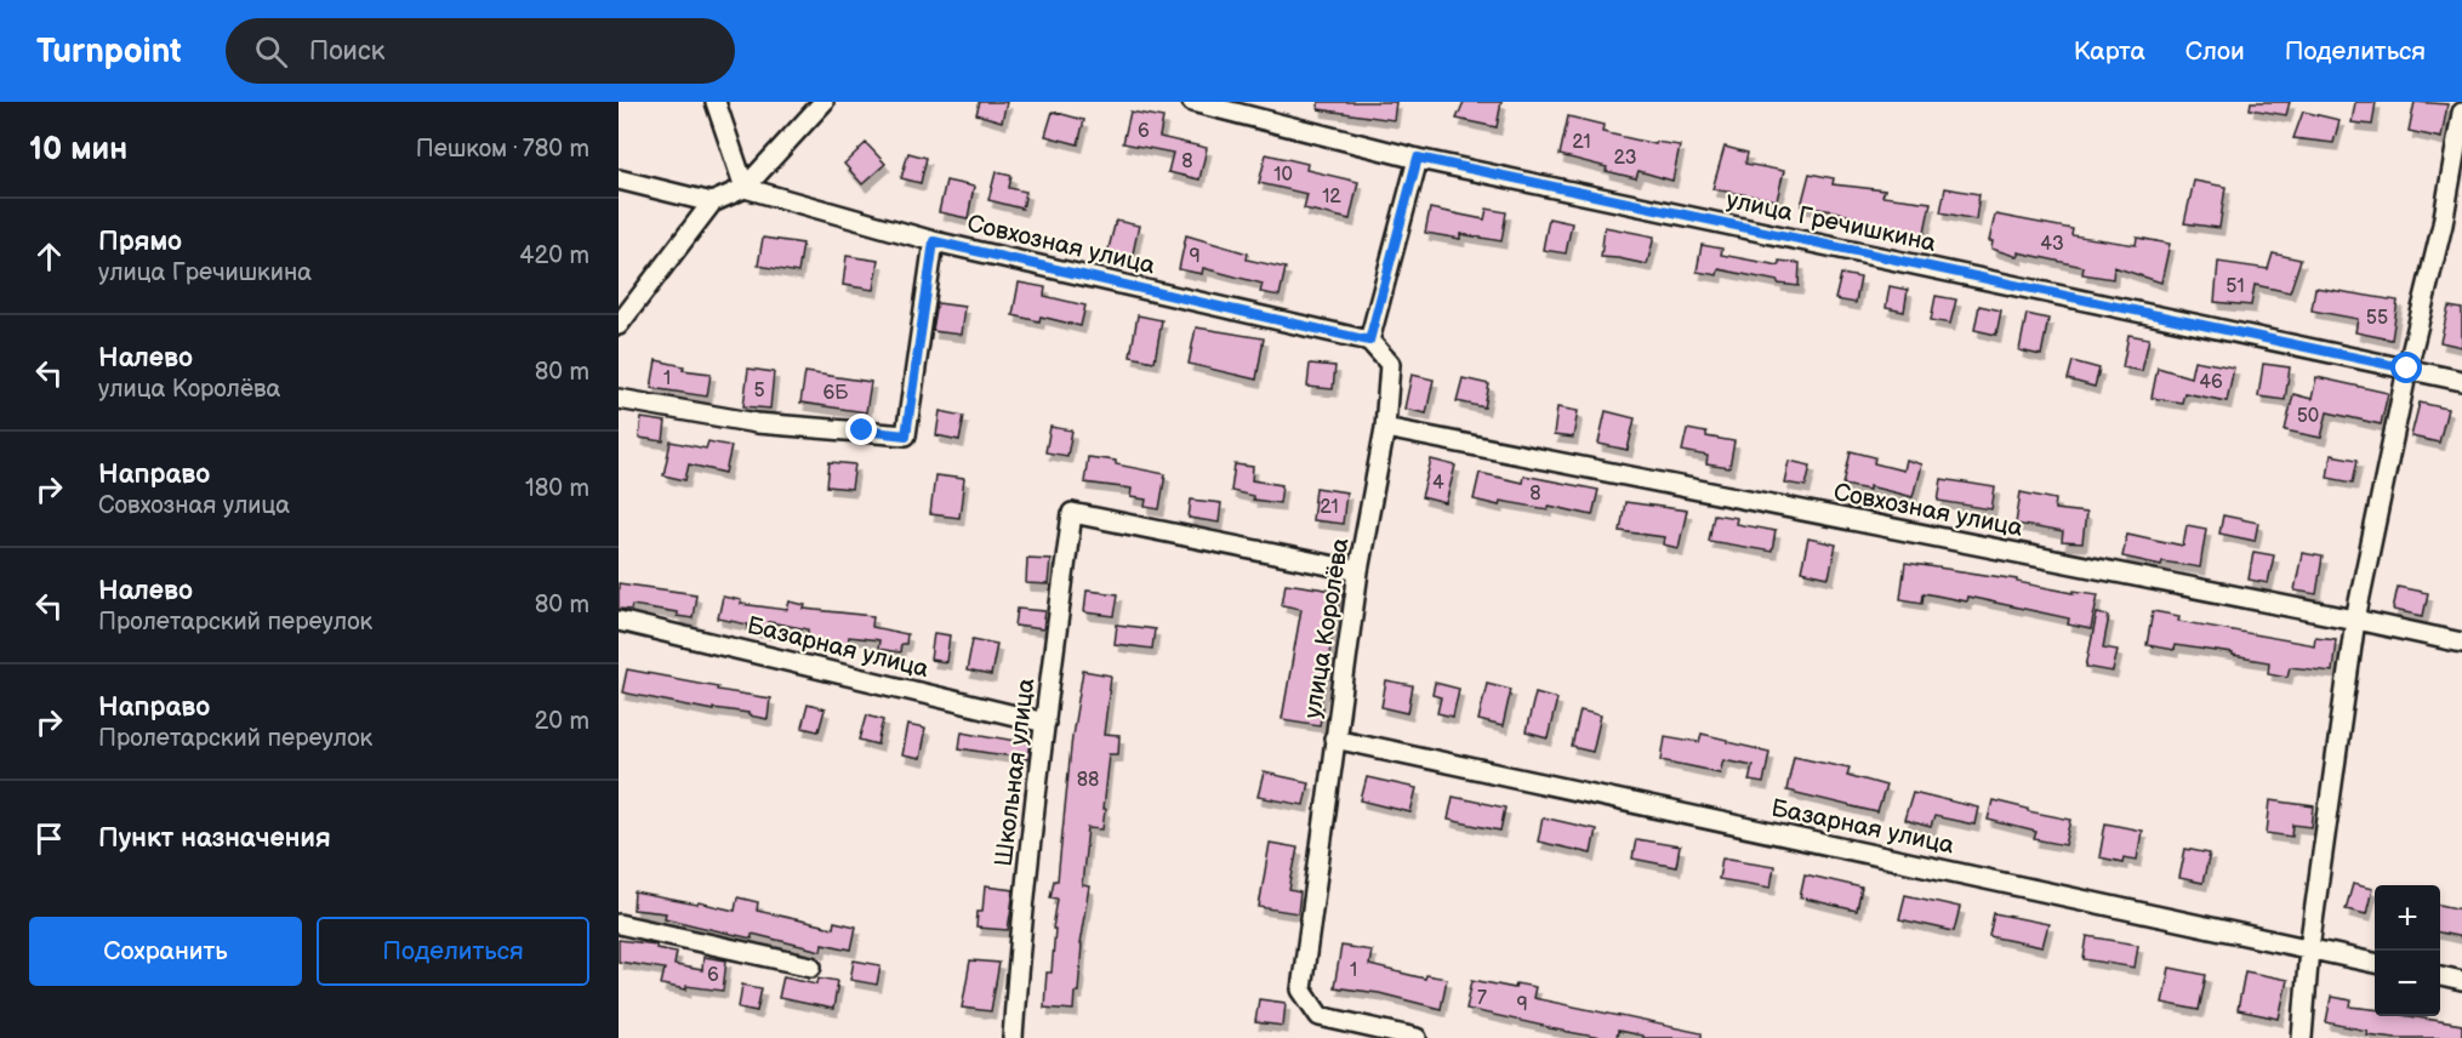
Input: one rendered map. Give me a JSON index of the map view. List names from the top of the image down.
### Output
{
  "streets": {
    "street": [
      "улица Гречишкина",
      "Совхозная улица",
      "улица Королёва",
      "Базарная улица",
      "Школьная улица"
    ]
  },
  "crossings": [
    ["Совхозная улица", "улица Королёва"],
    ["улица Королёва", "Базарная улица"],
    ["улица Королёва", "Школьная улица"],
    ["Базарная улица", "Школьная улица"]
  ],
  "house_numbers": [
    "6",
    "21",
    "23",
    "8",
    "10",
    "12",
    "43",
    "9",
    "51",
    "55",
    "1",
    "46",
    "5",
    "6Б",
    "50",
    "4",
    "8",
    "21",
    "88",
    "1",
    "6",
    "7",
    "9"
  ],
  "page": {
    "header": "Turnpoint",
    "search": "Поиск",
    "nav": ["Карта", "Слои", "Поделиться"],
    "heading": ["10 мин", "Пешком · 780 m"],
    "list": [
      ["Прямо", "улица Гречишкина", "420 m"],
      ["Налево", "улица Королёва", "80 m"],
      ["Направо", "Совхозная улица", "180 m"],
      ["Налево", "Пролетарский переулок", "80 m"],
      ["Направо", "Пролетарский переулок", "20 m"],
      "Пункт назначения"
    ],
    "map_buttons": ["+", "−"],
    "buttons": ["Сохранить", "Поделиться"]
  }
}
